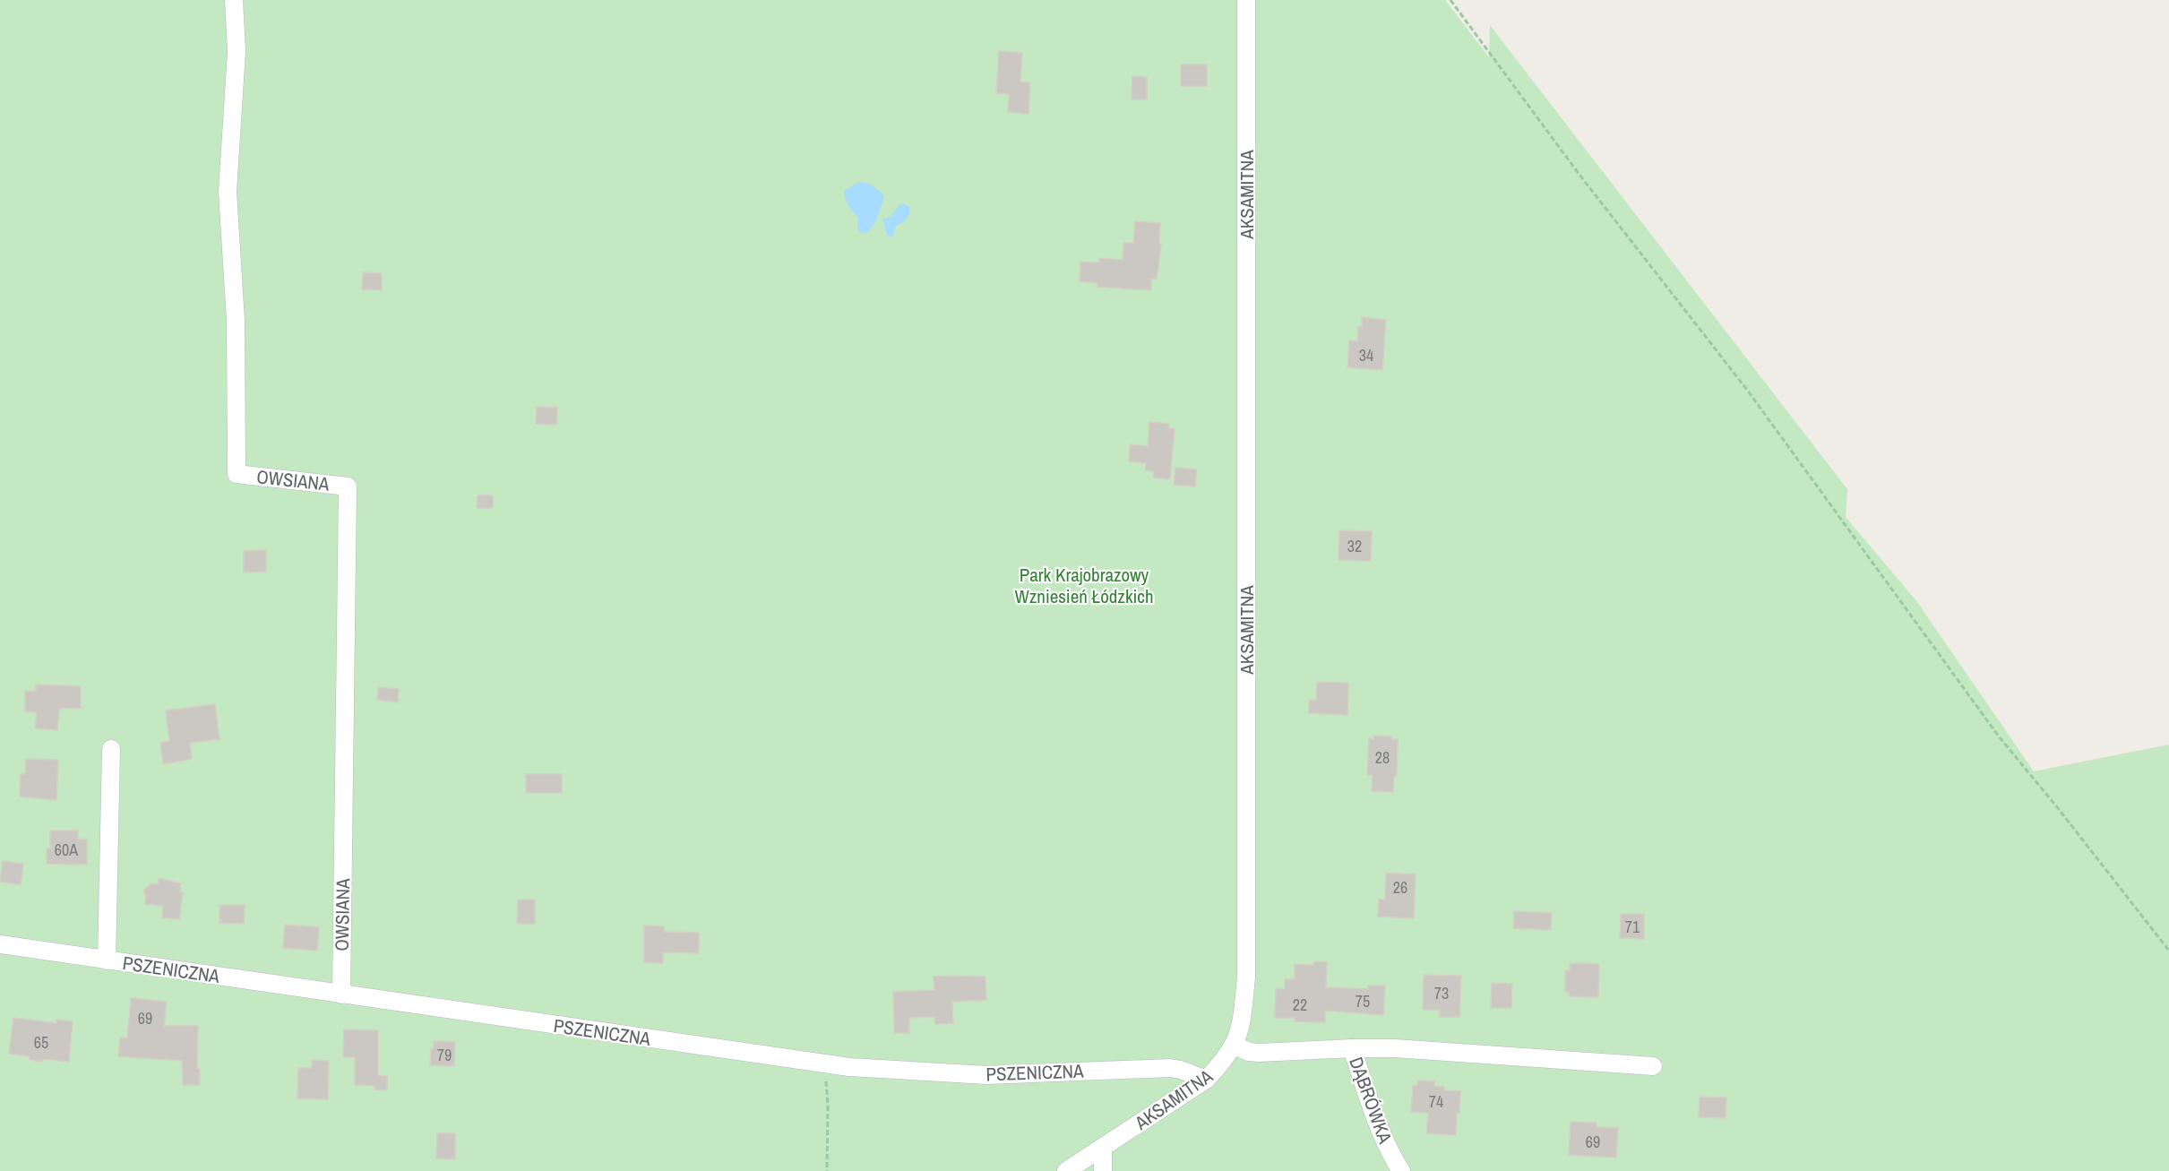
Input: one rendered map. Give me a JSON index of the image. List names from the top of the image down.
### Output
{
  "streets": {
    "street": [
      "AKSAMITNA",
      "OWSIANA",
      "PSZENICZNA",
      "DĄBRÓWKA"
    ]
  },
  "crossings": [
    ["AKSAMITNA", "PSZENICZNA"],
    ["AKSAMITNA", "DĄBRÓWKA"],
    ["OWSIANA", "PSZENICZNA"]
  ],
  "parks": ["Park Krajobrazowy Wzniesień Łódzkich"],
  "house_numbers": [
    "34",
    "32",
    "28",
    "60A",
    "26",
    "71",
    "73",
    "75",
    "22",
    "69",
    "65",
    "79",
    "74",
    "69"
  ]
}
